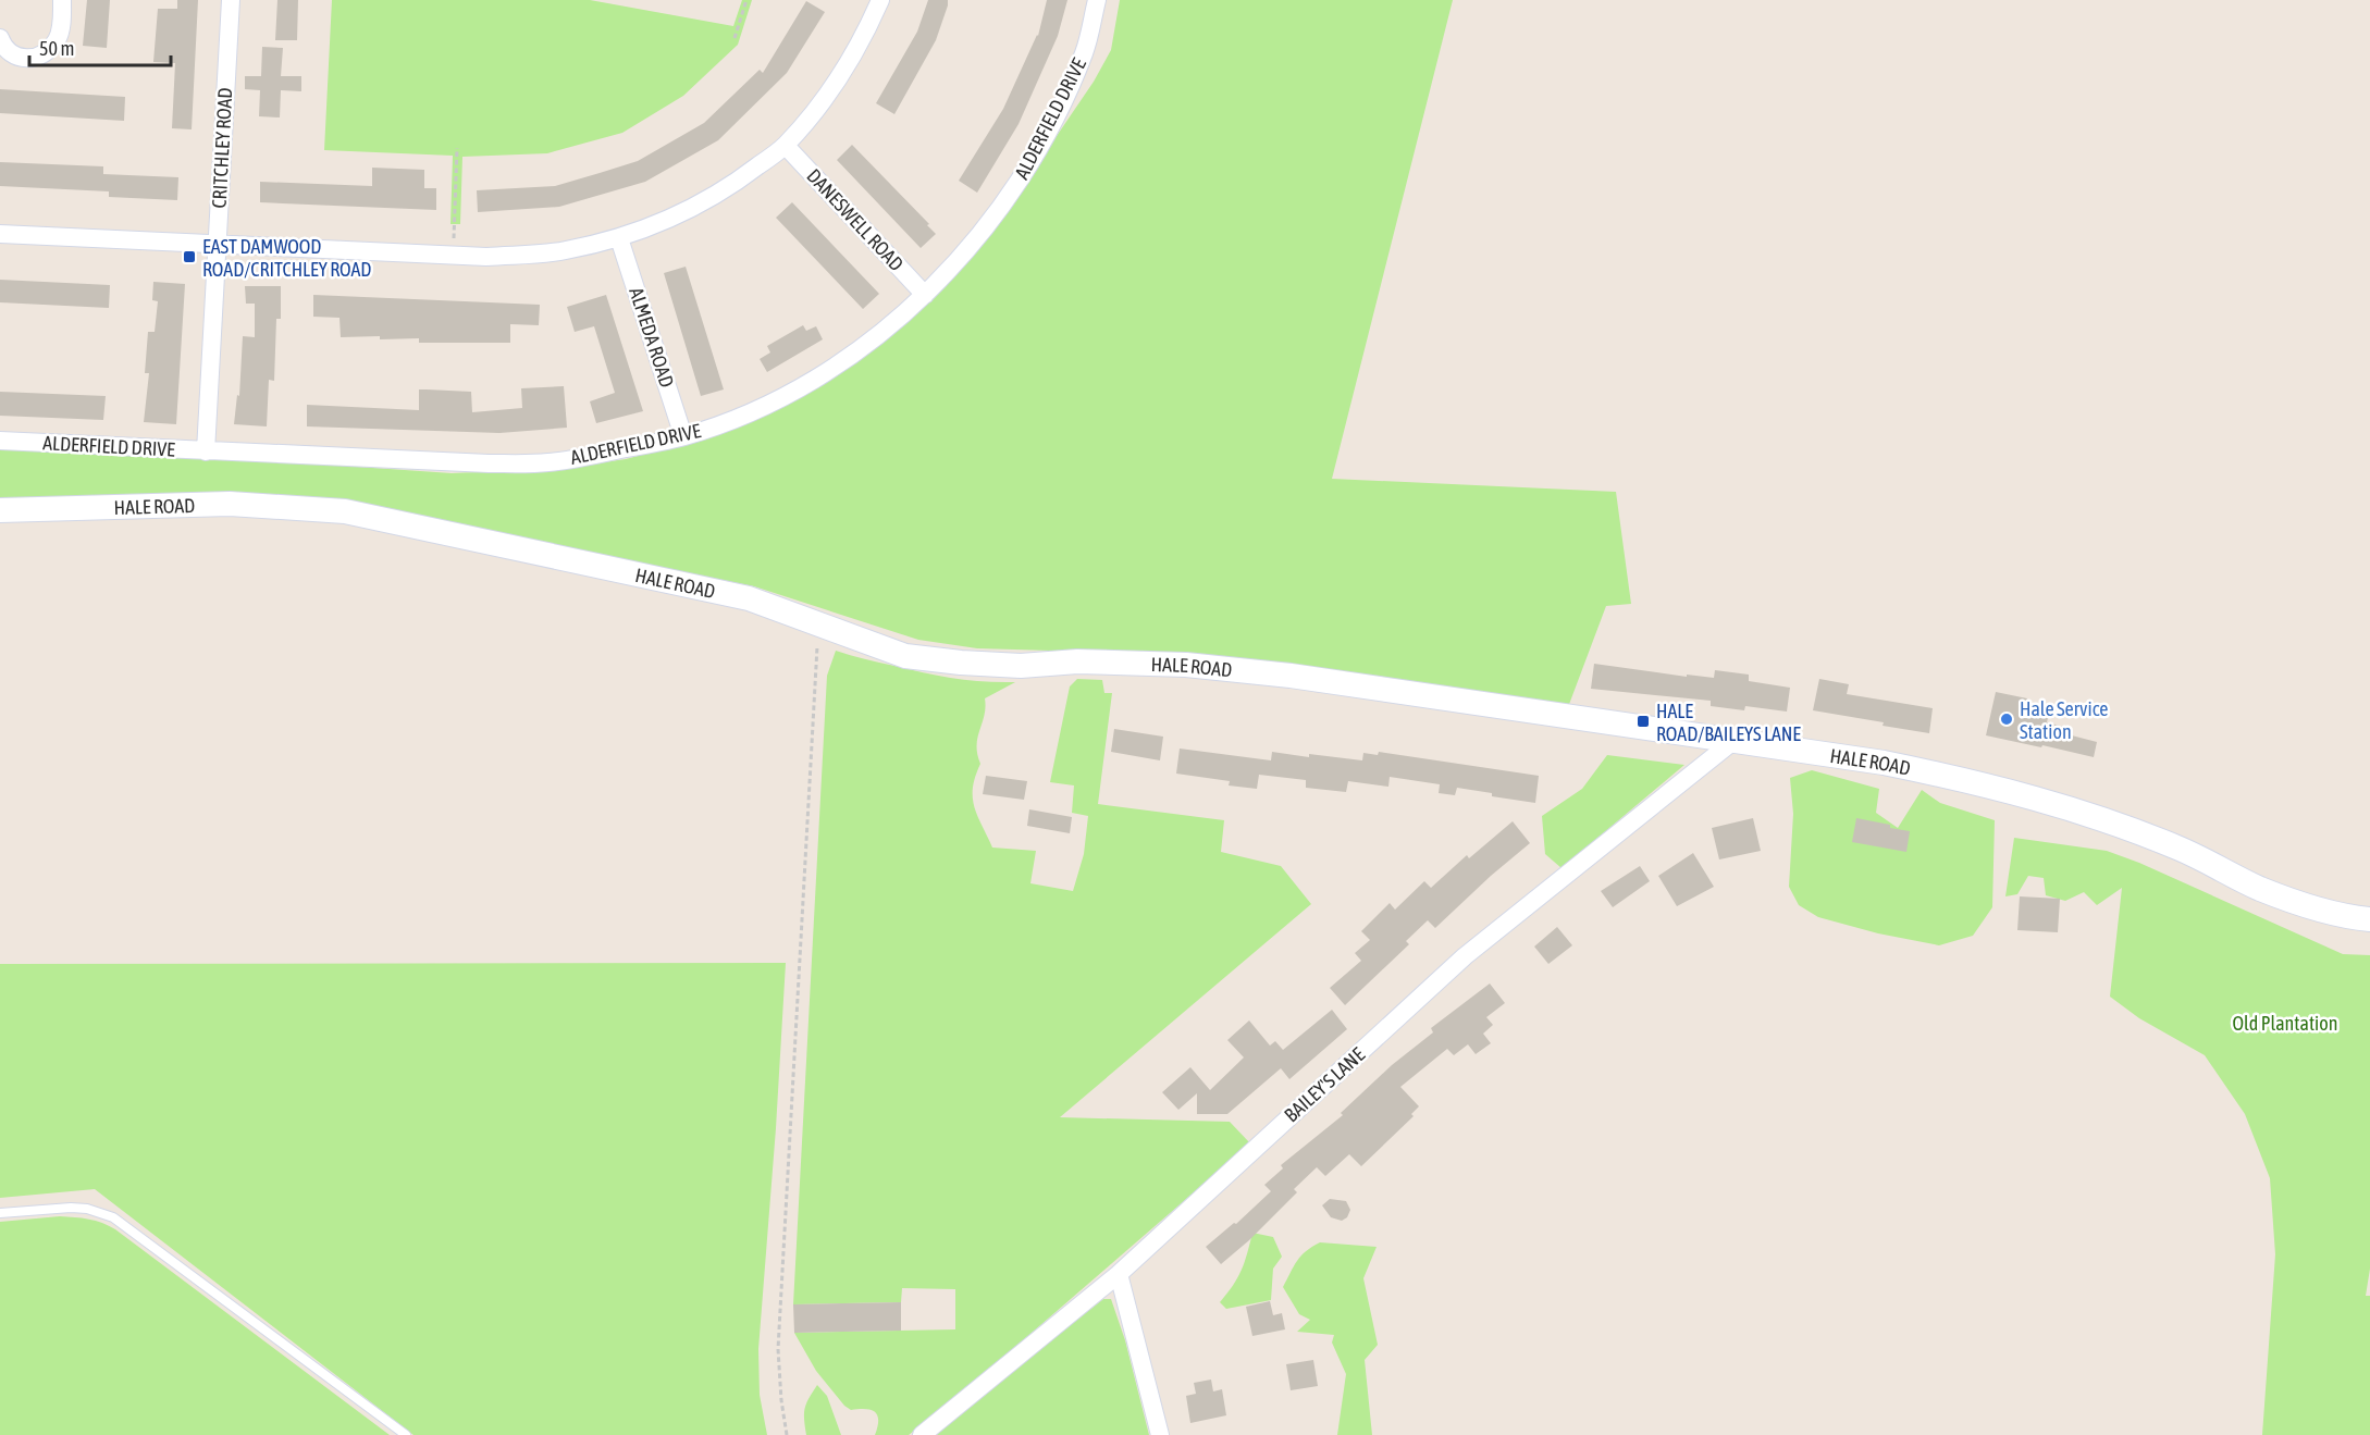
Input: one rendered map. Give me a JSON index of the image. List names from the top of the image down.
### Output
{
  "streets": {
    "street": [
      "ALDERFIELD DRIVE",
      "CRITCHLEY ROAD",
      "DANESWELL ROAD",
      "ALMEDA ROAD",
      "HALE ROAD",
      "BAILEY'S LANE"
    ]
  },
  "crossings": [
    ["ALDERFIELD DRIVE", "CRITCHLEY ROAD"],
    ["ALDERFIELD DRIVE", "DANESWELL ROAD"],
    ["ALDERFIELD DRIVE", "ALMEDA ROAD"],
    ["HALE ROAD", "BAILEY'S LANE"]
  ],
  "parks": ["Old Plantation"],
  "places": {
    "transit": ["EAST DAMWOOD ROAD/CRITCHLEY ROAD", "HALE ROAD/BAILEYS LANE"],
    "other": ["Hale Service Station"]
  },
  "scale_bar": "50 m"
}
